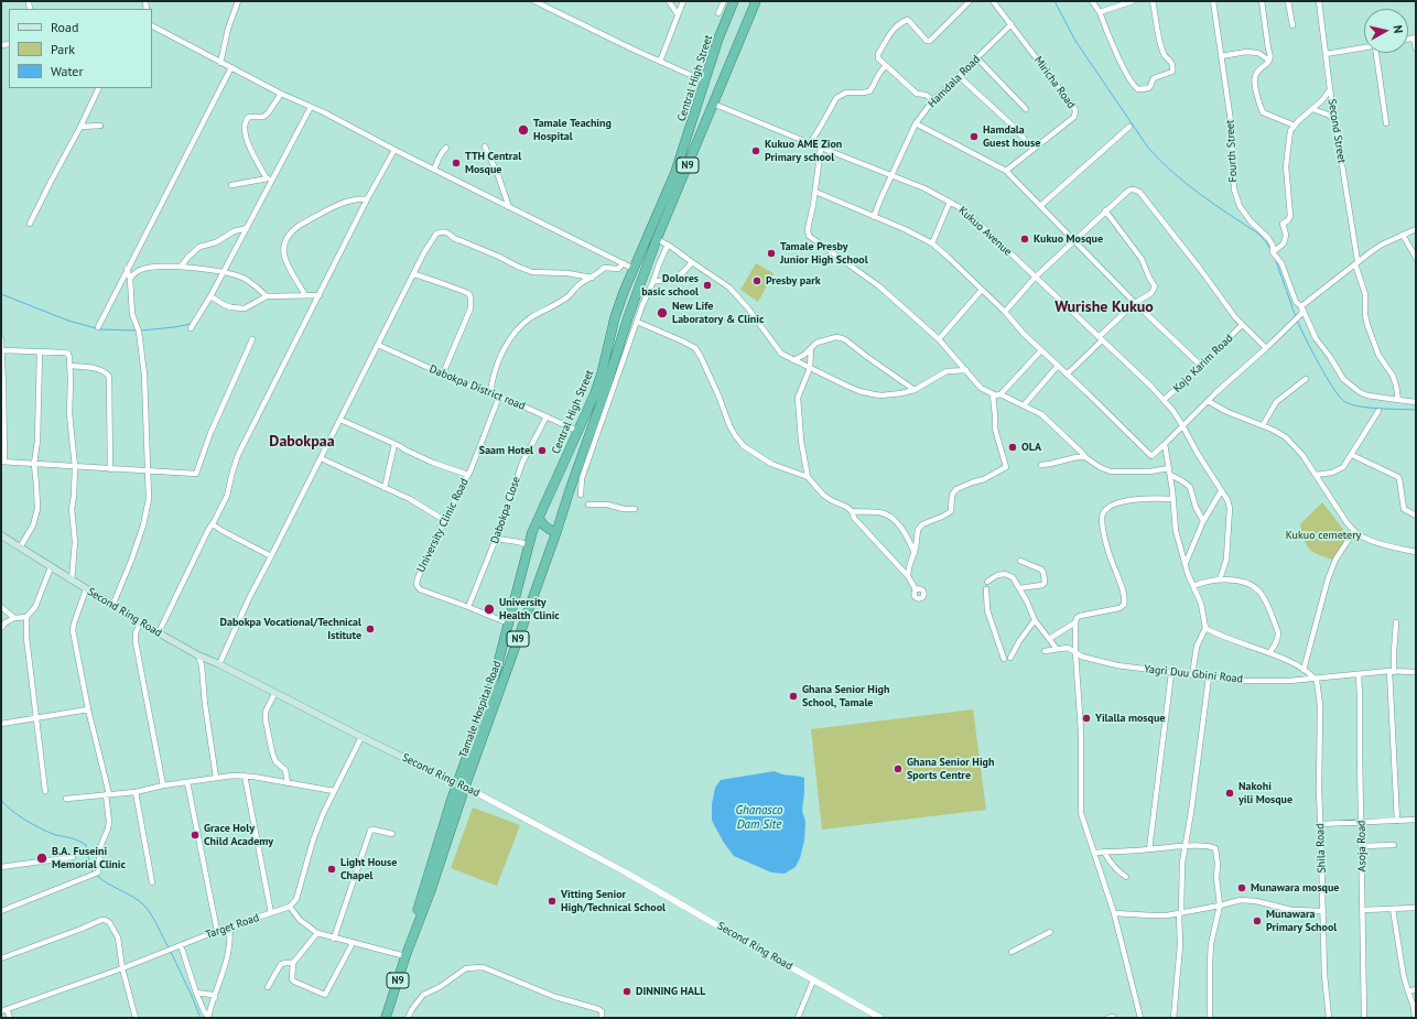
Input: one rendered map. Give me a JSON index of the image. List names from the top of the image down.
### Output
{
  "streets": {
    "highway": ["Central High Street", "N9", "Tamale Hospital Road"],
    "main road": ["Second Ring Road"],
    "street": [
      "Hamdala Road",
      "Miricha Road",
      "Second Street",
      "Fourth Street",
      "Kukuo Avenue",
      "Kojo Karim Road",
      "Dabokpa District road",
      "Dabokpa Close",
      "University Clinic Road",
      "Yagri Duu Gbini Road",
      "Asoja Road",
      "Shila Road",
      "Target Road"
    ]
  },
  "crossings": [
    ["Central High Street", "N9"],
    ["Central High Street", "Kukuo Avenue"],
    ["Central High Street", "Dabokpa District road"],
    ["Central High Street", "University Clinic Road"],
    ["Central High Street", "Second Ring Road"],
    ["Central High Street", "Tamale Hospital Road"],
    ["Hamdala Road", "Miricha Road"],
    ["Hamdala Road", "Kukuo Avenue"],
    ["Second Street", "Fourth Street"],
    ["N9", "Second Ring Road"],
    ["N9", "Tamale Hospital Road"],
    ["Kukuo Avenue", "Kojo Karim Road"],
    ["Dabokpa District road", "Dabokpa Close"],
    ["Dabokpa District road", "University Clinic Road"],
    ["Dabokpa Close", "University Clinic Road"],
    ["Second Ring Road", "Tamale Hospital Road"],
    ["Yagri Duu Gbini Road", "Asoja Road"],
    ["Yagri Duu Gbini Road", "Shila Road"]
  ],
  "districts": ["Wurishe Kukuo", "Dabokpaa"],
  "water": ["Ghanasco Dam Site"],
  "parks": ["Kukuo cemetery"],
  "places": [
    "Tamale Teaching Hospital",
    "Hamdala Guest house",
    "Kukuo AME Zion Primary school",
    "TTH Central Mosque",
    "Kukuo Mosque",
    "Tamale Presby Junior High School",
    "Presby park",
    "Dolores basic school",
    "New Life Laboratory & Clinic",
    "OLA",
    "Saam Hotel",
    "University Health Clinic",
    "Dabokpa Vocational/Technical Istitute",
    "Ghana Senior High School, Tamale",
    "Yilalla mosque",
    "Ghana Senior High Sports Centre",
    "Nakohi yili Mosque",
    "Grace Holy Child Academy",
    "B.A. Fuseini Memorial Clinic",
    "Light House Chapel",
    "Munawara mosque",
    "Vitting Senior High/Technical School",
    "Munawara Primary School",
    "DINNING HALL"
  ],
  "legend": ["Road", "Park", "Water"],
  "north": "right"
}
